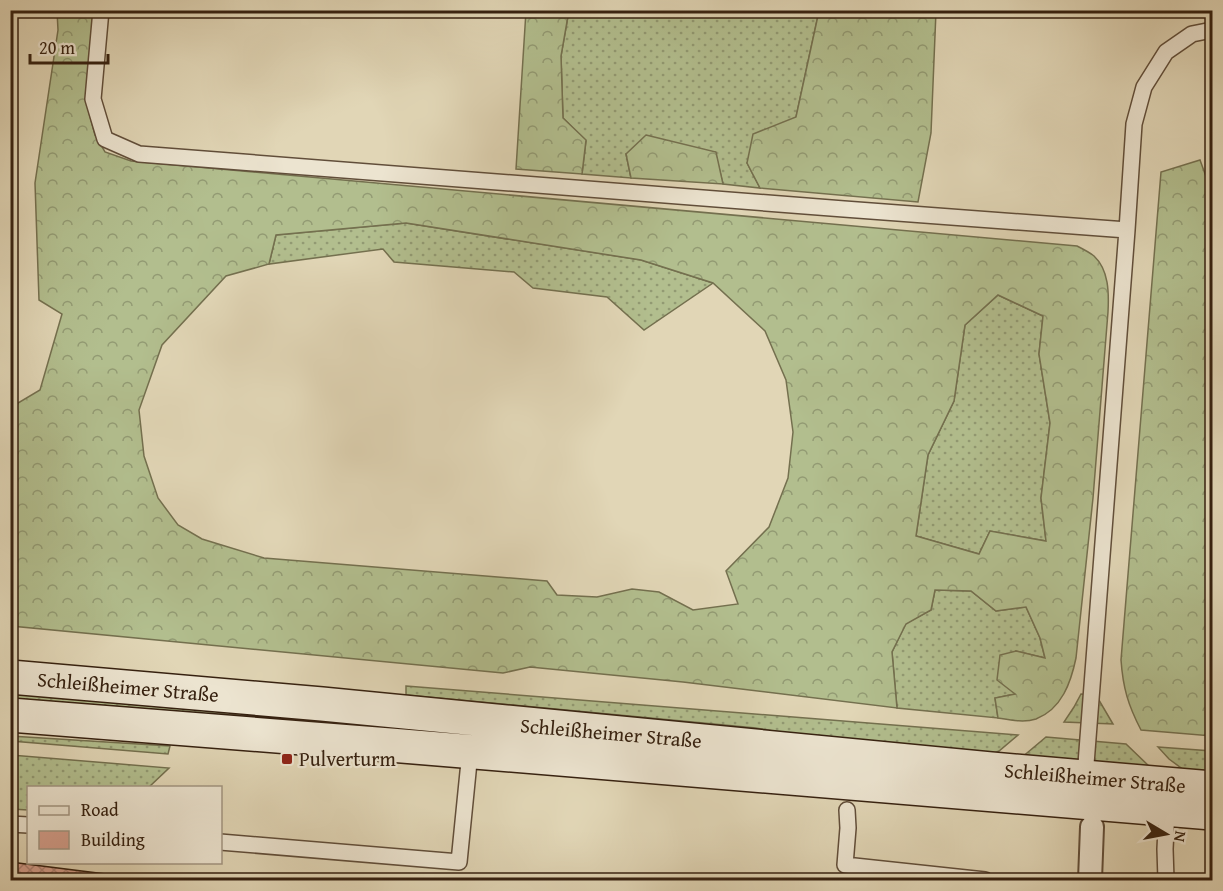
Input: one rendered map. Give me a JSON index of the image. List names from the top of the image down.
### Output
{
  "streets": {
    "main road": ["Schleißheimer Straße"]
  },
  "places": {
    "transit": ["Pulverturm"]
  },
  "legend": ["Road", "Building"],
  "scale_bar": "20 m",
  "north": "right"
}
